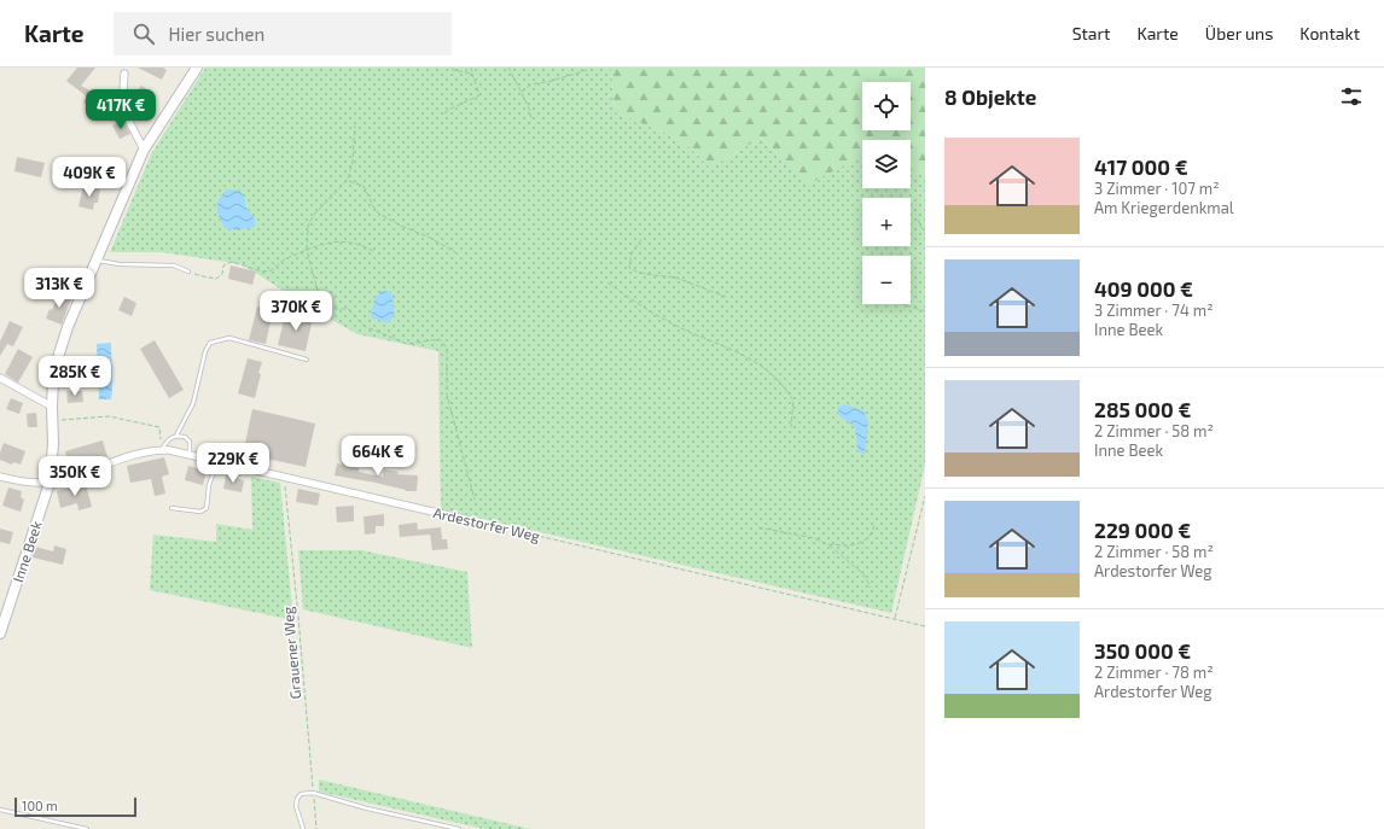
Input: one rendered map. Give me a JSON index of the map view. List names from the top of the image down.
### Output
{
  "streets": {
    "street": ["Ardestorfer Weg", "Inne Beek"],
    "path": ["Grauener Weg"]
  },
  "crossings": [
    ["Ardestorfer Weg", "Inne Beek"],
    ["Ardestorfer Weg", "Grauener Weg"]
  ],
  "scale_bar": "100 m",
  "page": {
    "header": "Karte",
    "search": "Hier suchen",
    "nav": [
      "Start",
      "Karte",
      "Über uns",
      "Kontakt"
    ],
    "heading": "8 Objekte",
    "map_buttons": ["+", "−"],
    "price": [
      "417K €",
      "409K €",
      "313K €",
      "370K €",
      "285K €",
      "664K €",
      "229K €",
      "350K €"
    ],
    "list": [
      {
        "name": "417 000 €",
        "note": "3 Zimmer · 107 m² · Am Kriegerdenkmal"
      },
      {
        "name": "409 000 €",
        "note": "3 Zimmer · 74 m² · Inne Beek"
      },
      {
        "name": "285 000 €",
        "note": "2 Zimmer · 58 m² · Inne Beek"
      },
      {
        "name": "229 000 €",
        "note": "2 Zimmer · 58 m² · Ardestorfer Weg"
      },
      {
        "name": "350 000 €",
        "note": "2 Zimmer · 78 m² · Ardestorfer Weg"
      }
    ],
    "scale": "100 m"
  }
}
